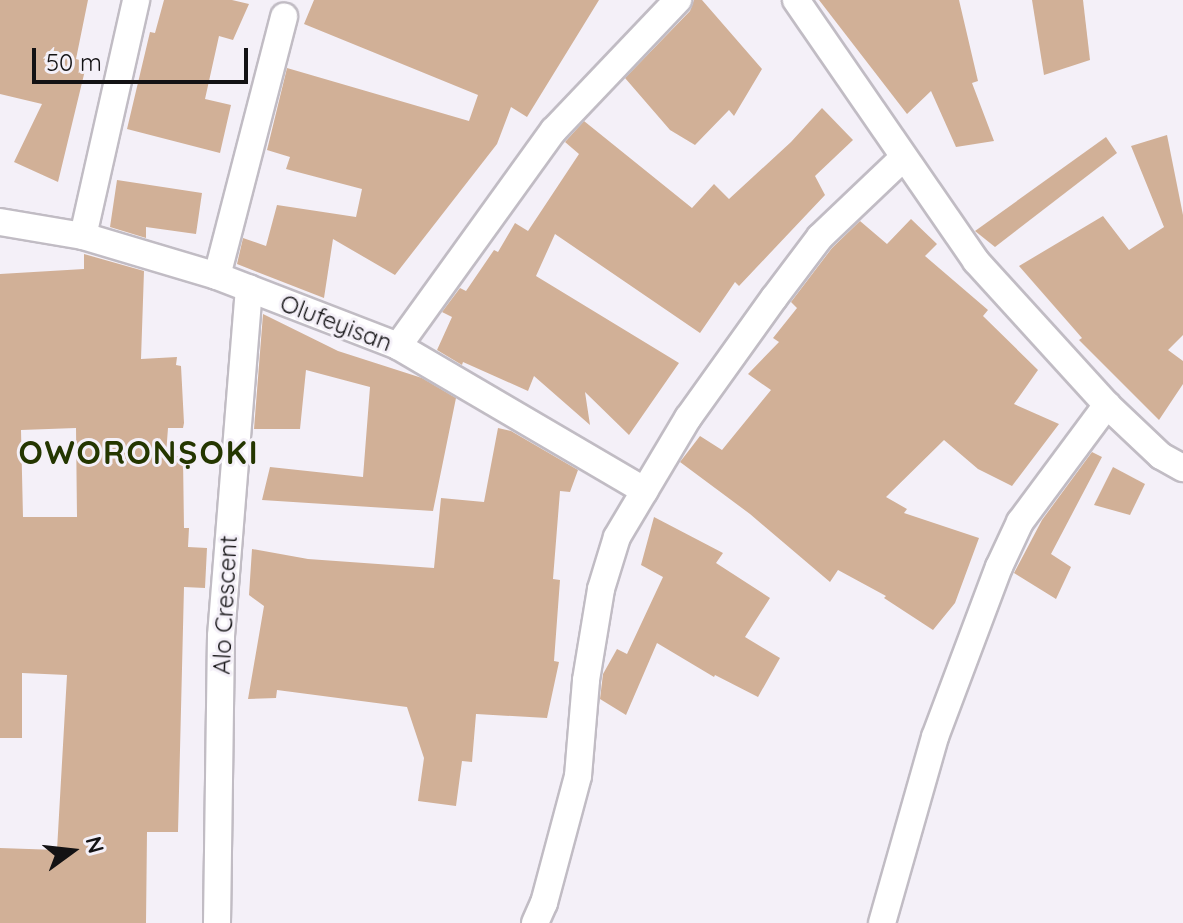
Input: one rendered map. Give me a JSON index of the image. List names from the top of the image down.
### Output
{
  "streets": {
    "street": ["Olufeyisan", "Alo Crescent"]
  },
  "crossings": [
    ["Olufeyisan", "Alo Crescent"]
  ],
  "districts": ["OWORONṢOKI"],
  "scale_bar": "50 m",
  "north": "right"
}
